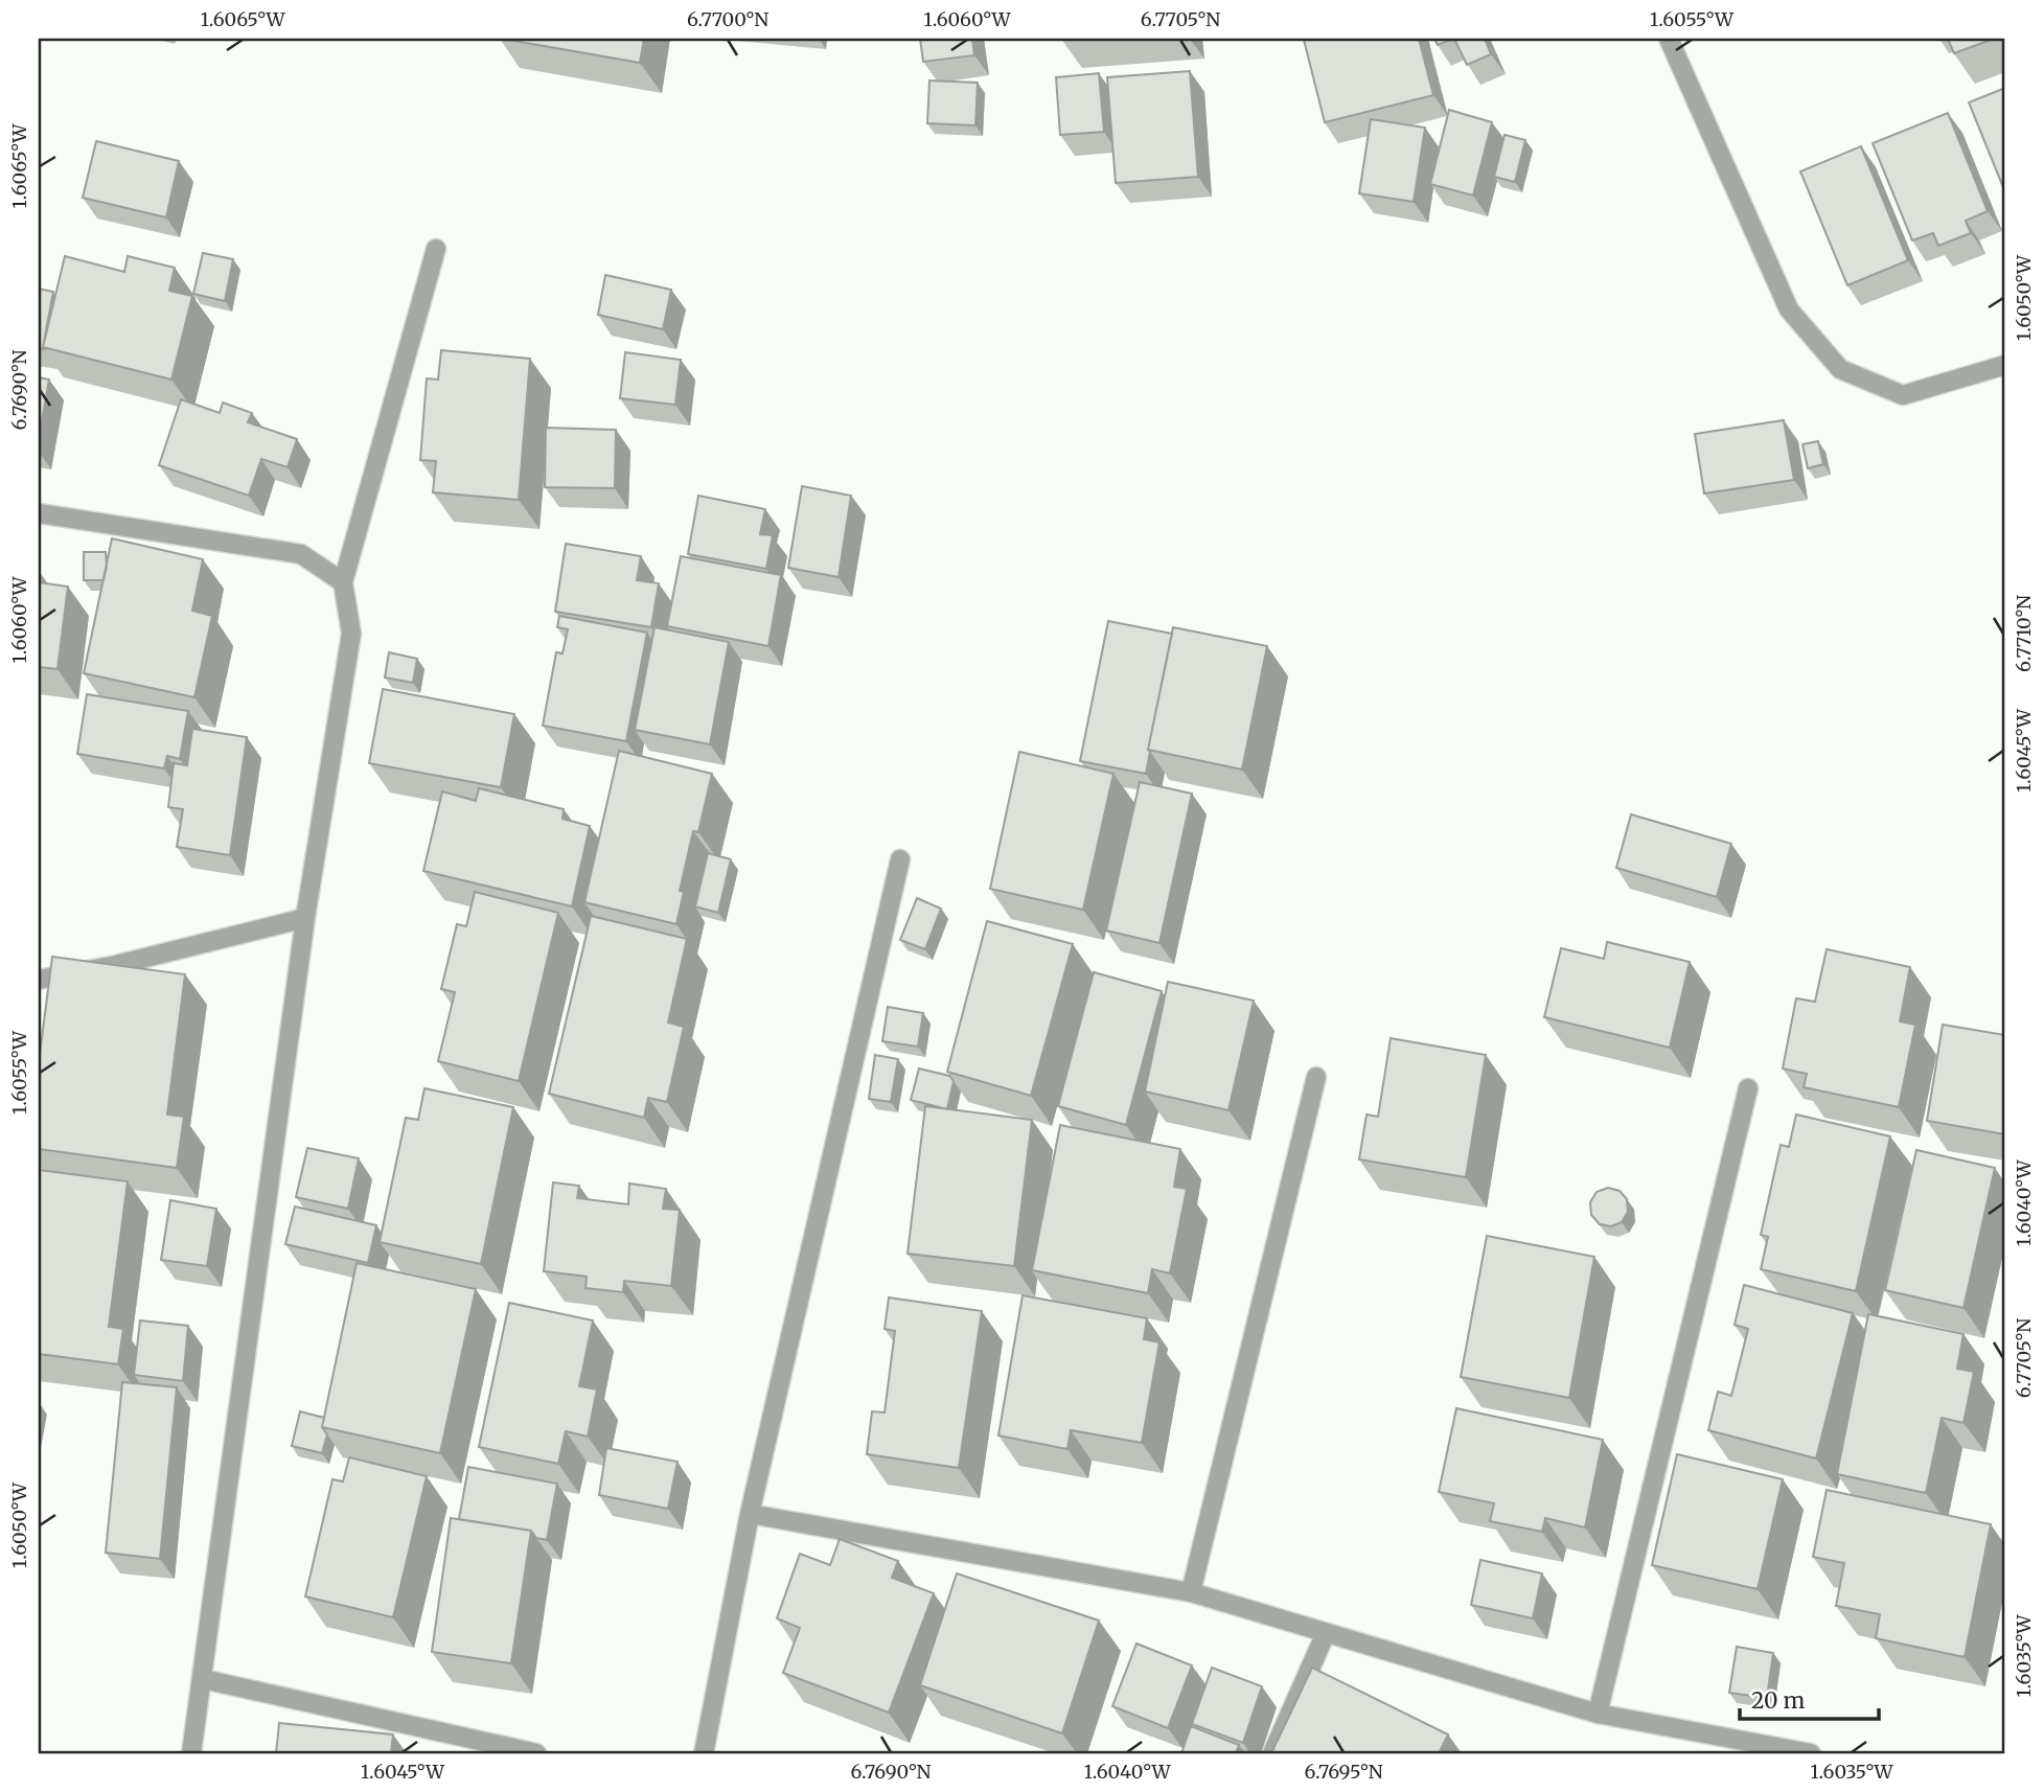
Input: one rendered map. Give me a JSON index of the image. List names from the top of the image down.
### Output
{
  "scale_bar": "20 m",
  "coordinates": [
    "1.6065°W",
    "6.7700°N",
    "1.6060°W",
    "6.7705°N",
    "1.6055°W",
    "1.6050°W",
    "6.7690°N",
    "6.7710°N",
    "1.6045°W",
    "1.6040°W",
    "1.6035°W",
    "6.7695°N"
  ]
}
